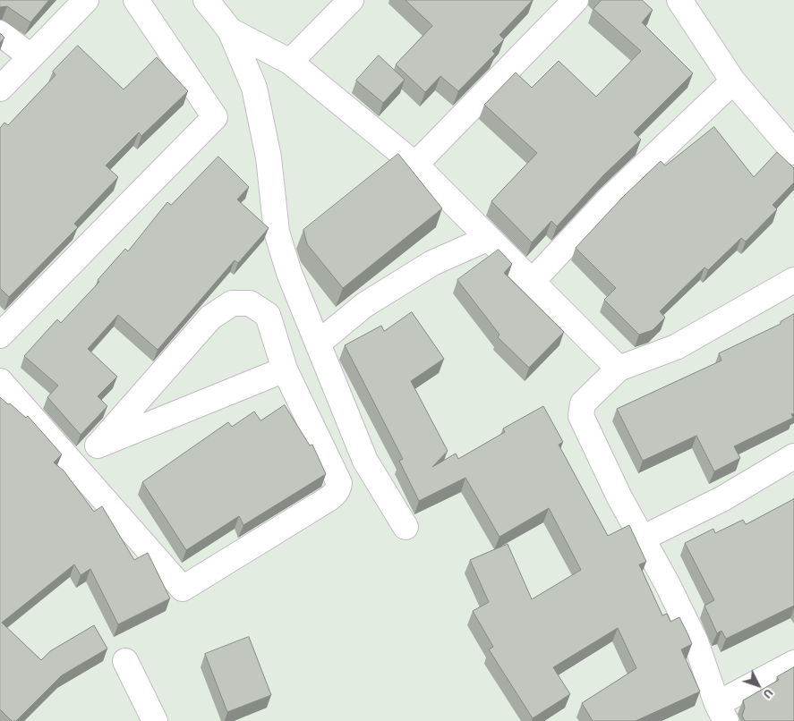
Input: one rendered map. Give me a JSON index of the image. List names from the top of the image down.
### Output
{
  "north": "bottom right"
}
